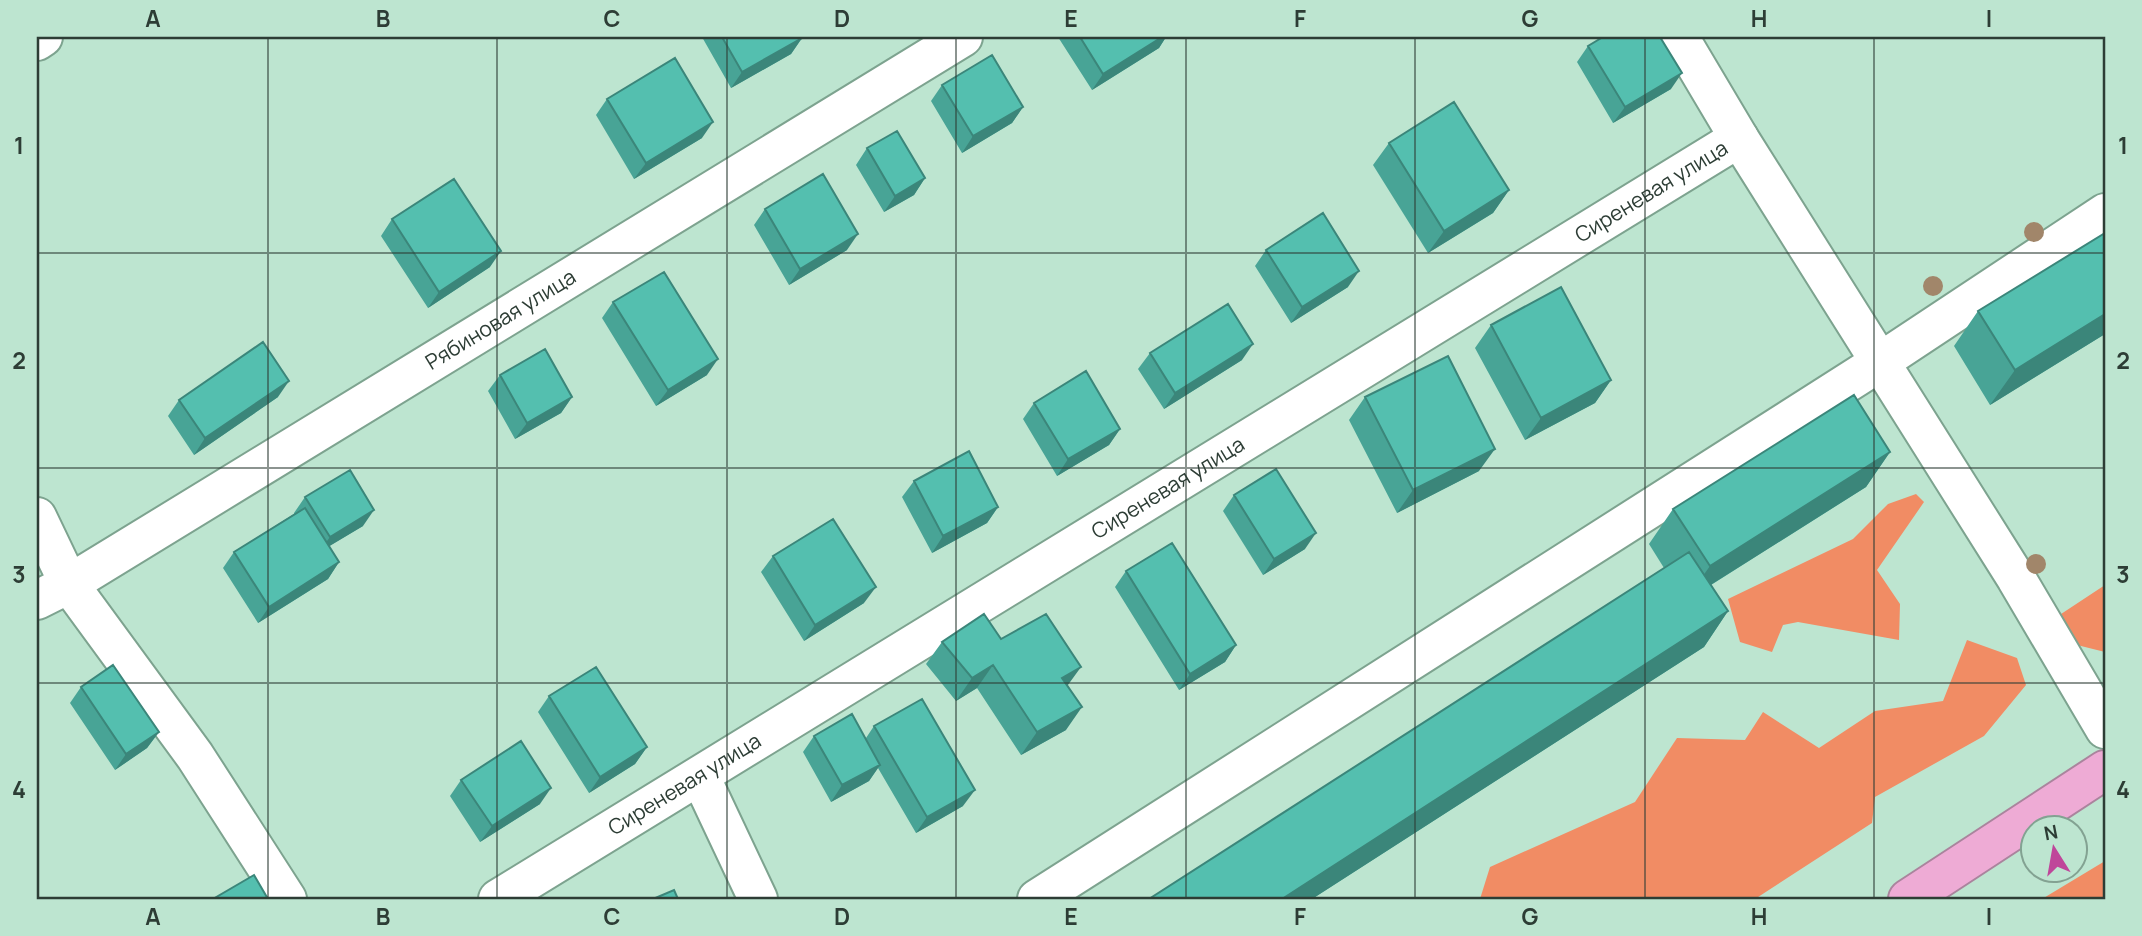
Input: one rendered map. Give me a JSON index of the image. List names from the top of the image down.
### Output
{
  "streets": {
    "street": ["Сиреневая улица", "Рябиновая улица"]
  },
  "north": "top",
  "grid": {
    "columns": [
      "A",
      "B",
      "C",
      "D",
      "E",
      "F",
      "G",
      "H",
      "I"
    ],
    "rows": [
      "1",
      "2",
      "3",
      "4"
    ]
  }
}
